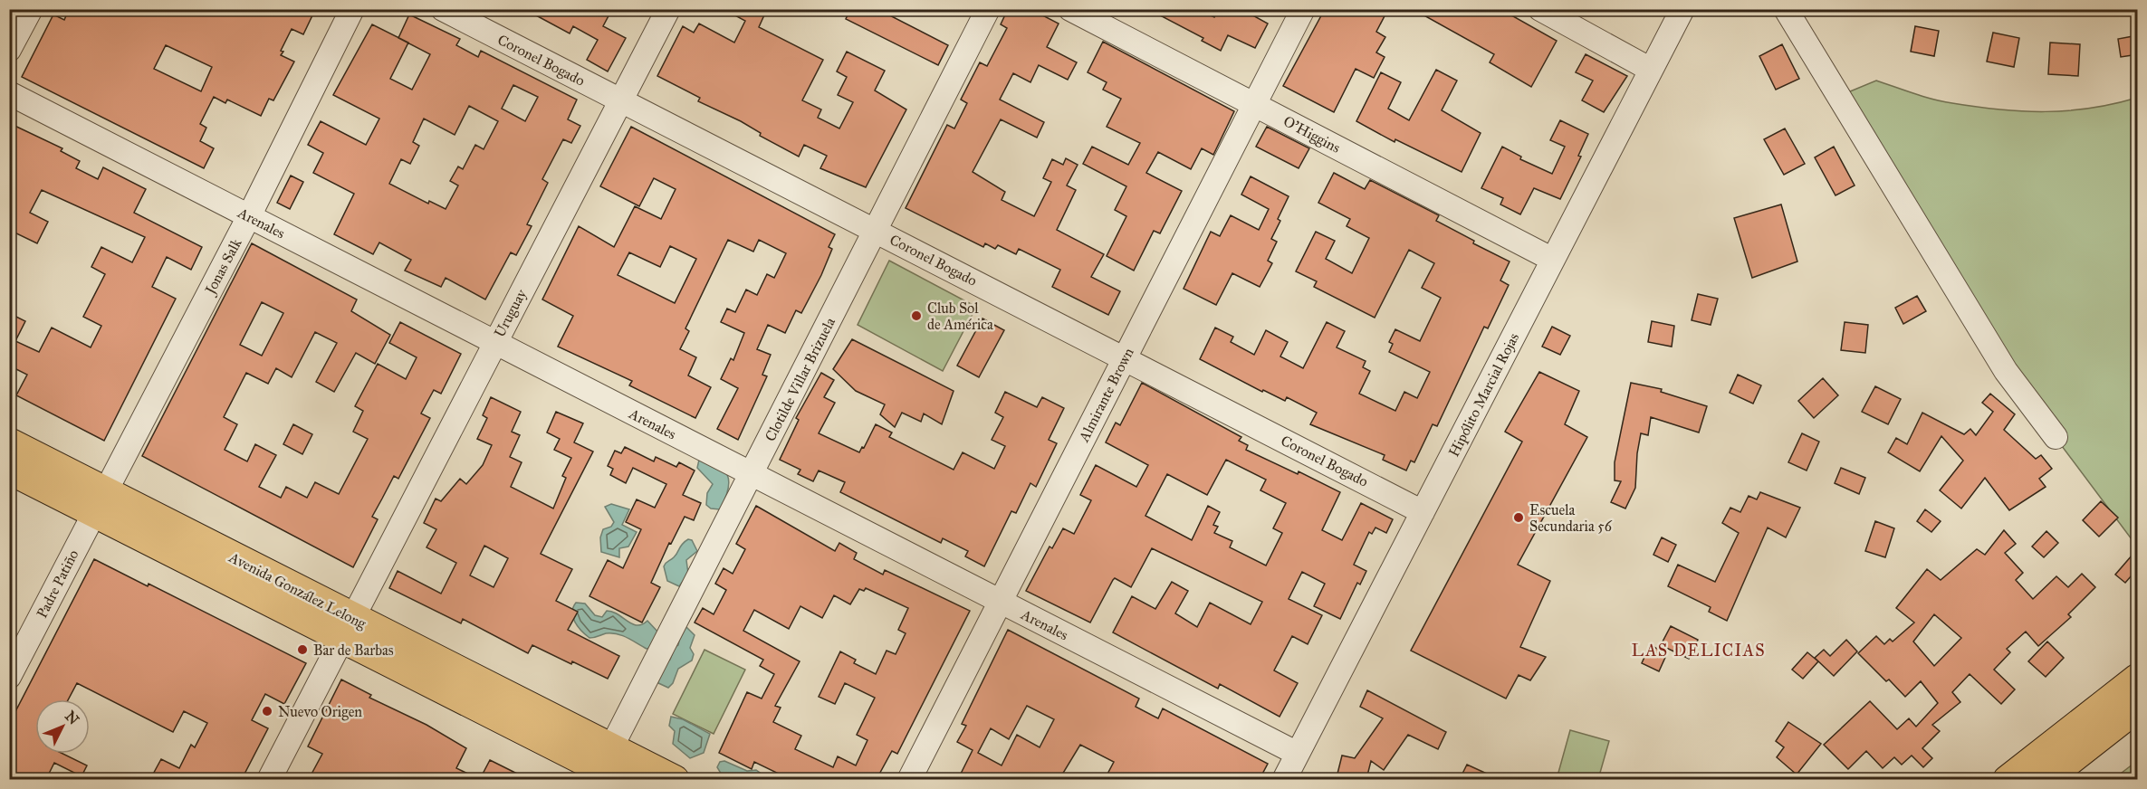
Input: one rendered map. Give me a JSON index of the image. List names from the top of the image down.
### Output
{
  "streets": {
    "main road": ["Avenida González Lelong"],
    "street": [
      "Coronel Bogado",
      "O'Higgins",
      "Arenales",
      "Jonas Salk",
      "Uruguay",
      "Clotilde Villar Brizuela",
      "Almirante Brown",
      "Hipólito Marcial Rojas",
      "Padre Patiño"
    ]
  },
  "crossings": [
    ["Coronel Bogado", "Uruguay"],
    ["Coronel Bogado", "Clotilde Villar Brizuela"],
    ["Coronel Bogado", "Almirante Brown"],
    ["Coronel Bogado", "Hipólito Marcial Rojas"],
    ["O'Higgins", "Almirante Brown"],
    ["O'Higgins", "Hipólito Marcial Rojas"],
    ["Arenales", "Jonas Salk"],
    ["Arenales", "Uruguay"],
    ["Arenales", "Clotilde Villar Brizuela"],
    ["Arenales", "Almirante Brown"],
    ["Arenales", "Hipólito Marcial Rojas"],
    ["Jonas Salk", "Padre Patiño"],
    ["Jonas Salk", "Avenida González Lelong"],
    ["Uruguay", "Avenida González Lelong"],
    ["Clotilde Villar Brizuela", "Avenida González Lelong"],
    ["Padre Patiño", "Avenida González Lelong"]
  ],
  "districts": ["LAS DELICIAS"],
  "places": [
    "Club Sol de América",
    "Escuela Secundaria 56",
    "Bar de Barbas",
    "Nuevo Origen"
  ],
  "north": "top right"
}
